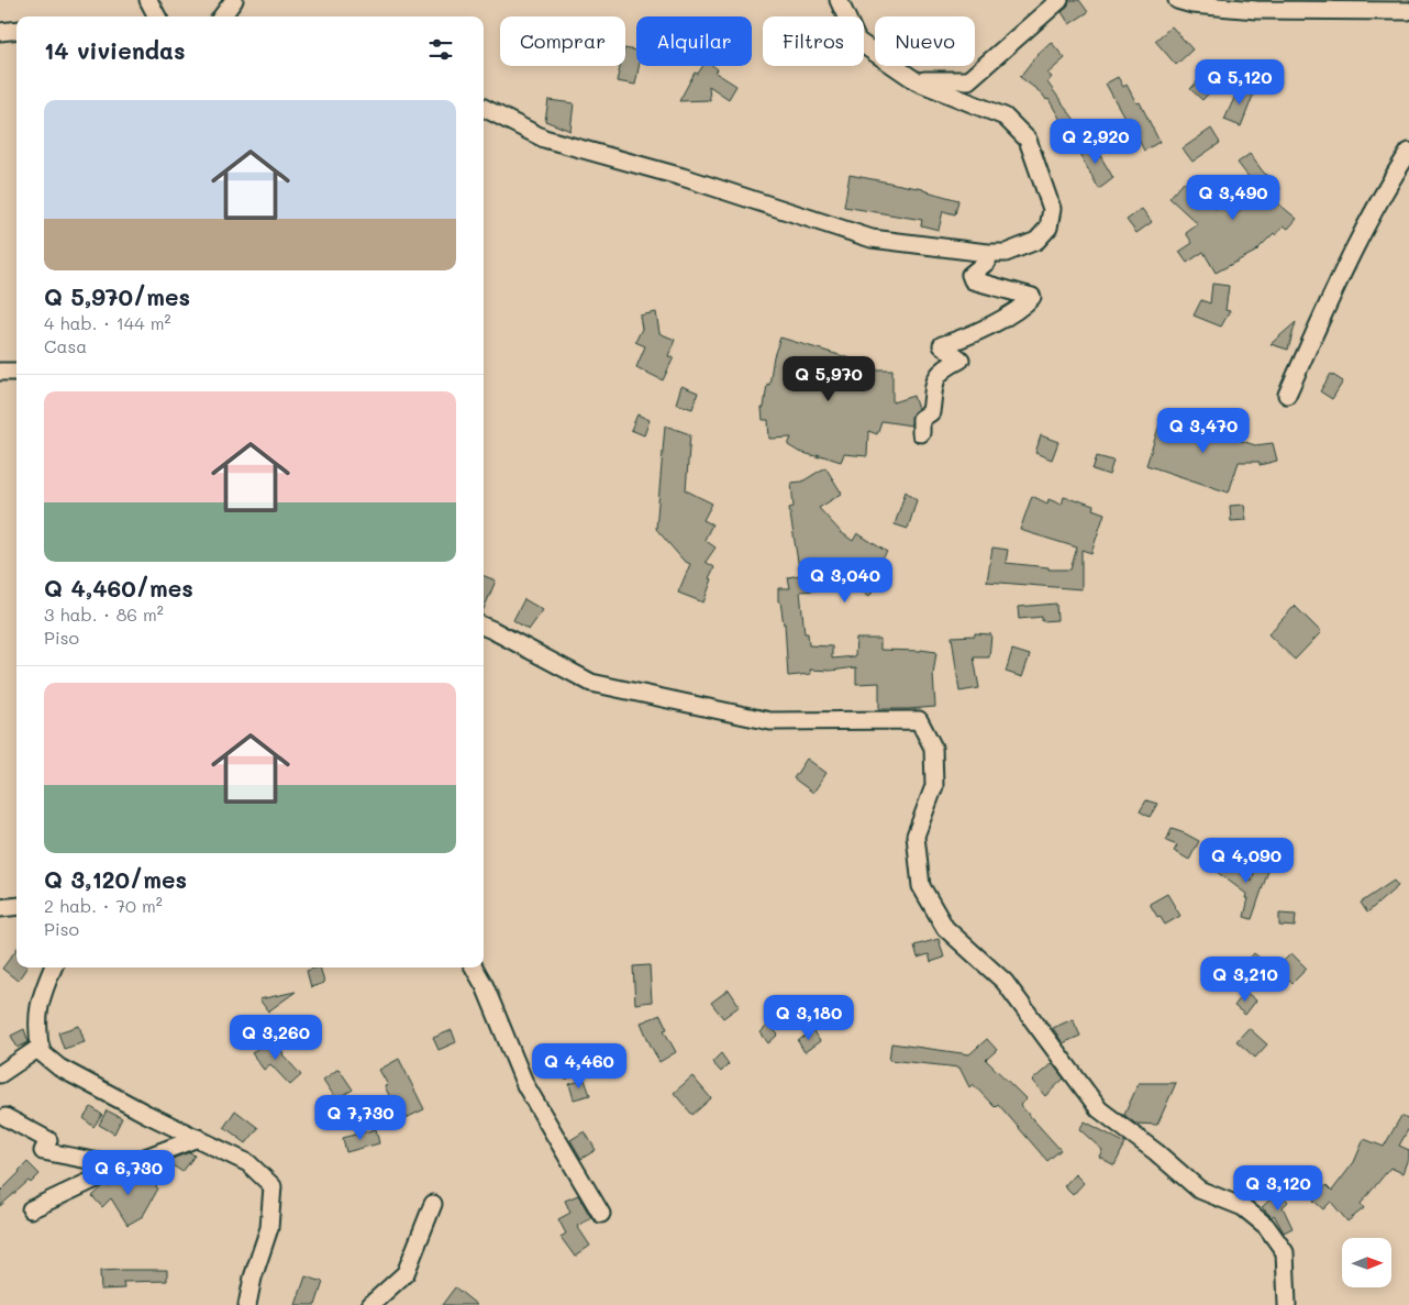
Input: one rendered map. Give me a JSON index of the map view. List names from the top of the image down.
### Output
{
  "north": "right",
  "page": {
    "chip": [
      "Comprar",
      "Alquilar",
      "Filtros",
      "Nuevo"
    ],
    "heading": "14 viviendas",
    "price": [
      "Q 5,120",
      "Q 2,920",
      "Q 3,490",
      "Q 5,970",
      "Q 3,470",
      "Q 3,040",
      "Q 4,090",
      "Q 3,210",
      "Q 3,180",
      "Q 3,260",
      "Q 4,460",
      "Q 7,730",
      "Q 6,730",
      "Q 3,120"
    ],
    "list": [
      {
        "name": "Q 5,970/mes",
        "note": "4 hab. · 144 m² · Casa"
      },
      {
        "name": "Q 4,460/mes",
        "note": "3 hab. · 86 m² · Piso"
      },
      {
        "name": "Q 3,120/mes",
        "note": "2 hab. · 70 m² · Piso"
      }
    ]
  }
}
